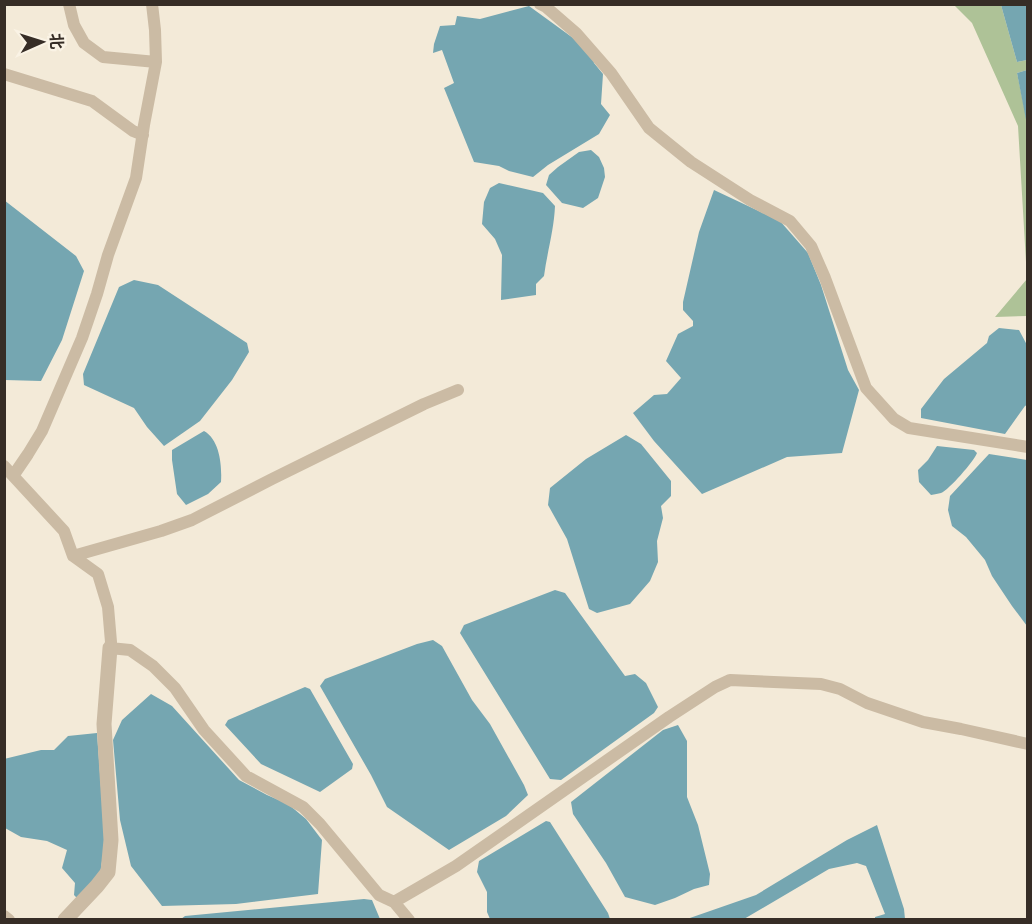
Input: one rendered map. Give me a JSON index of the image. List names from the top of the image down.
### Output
{
  "north": "right"
}
